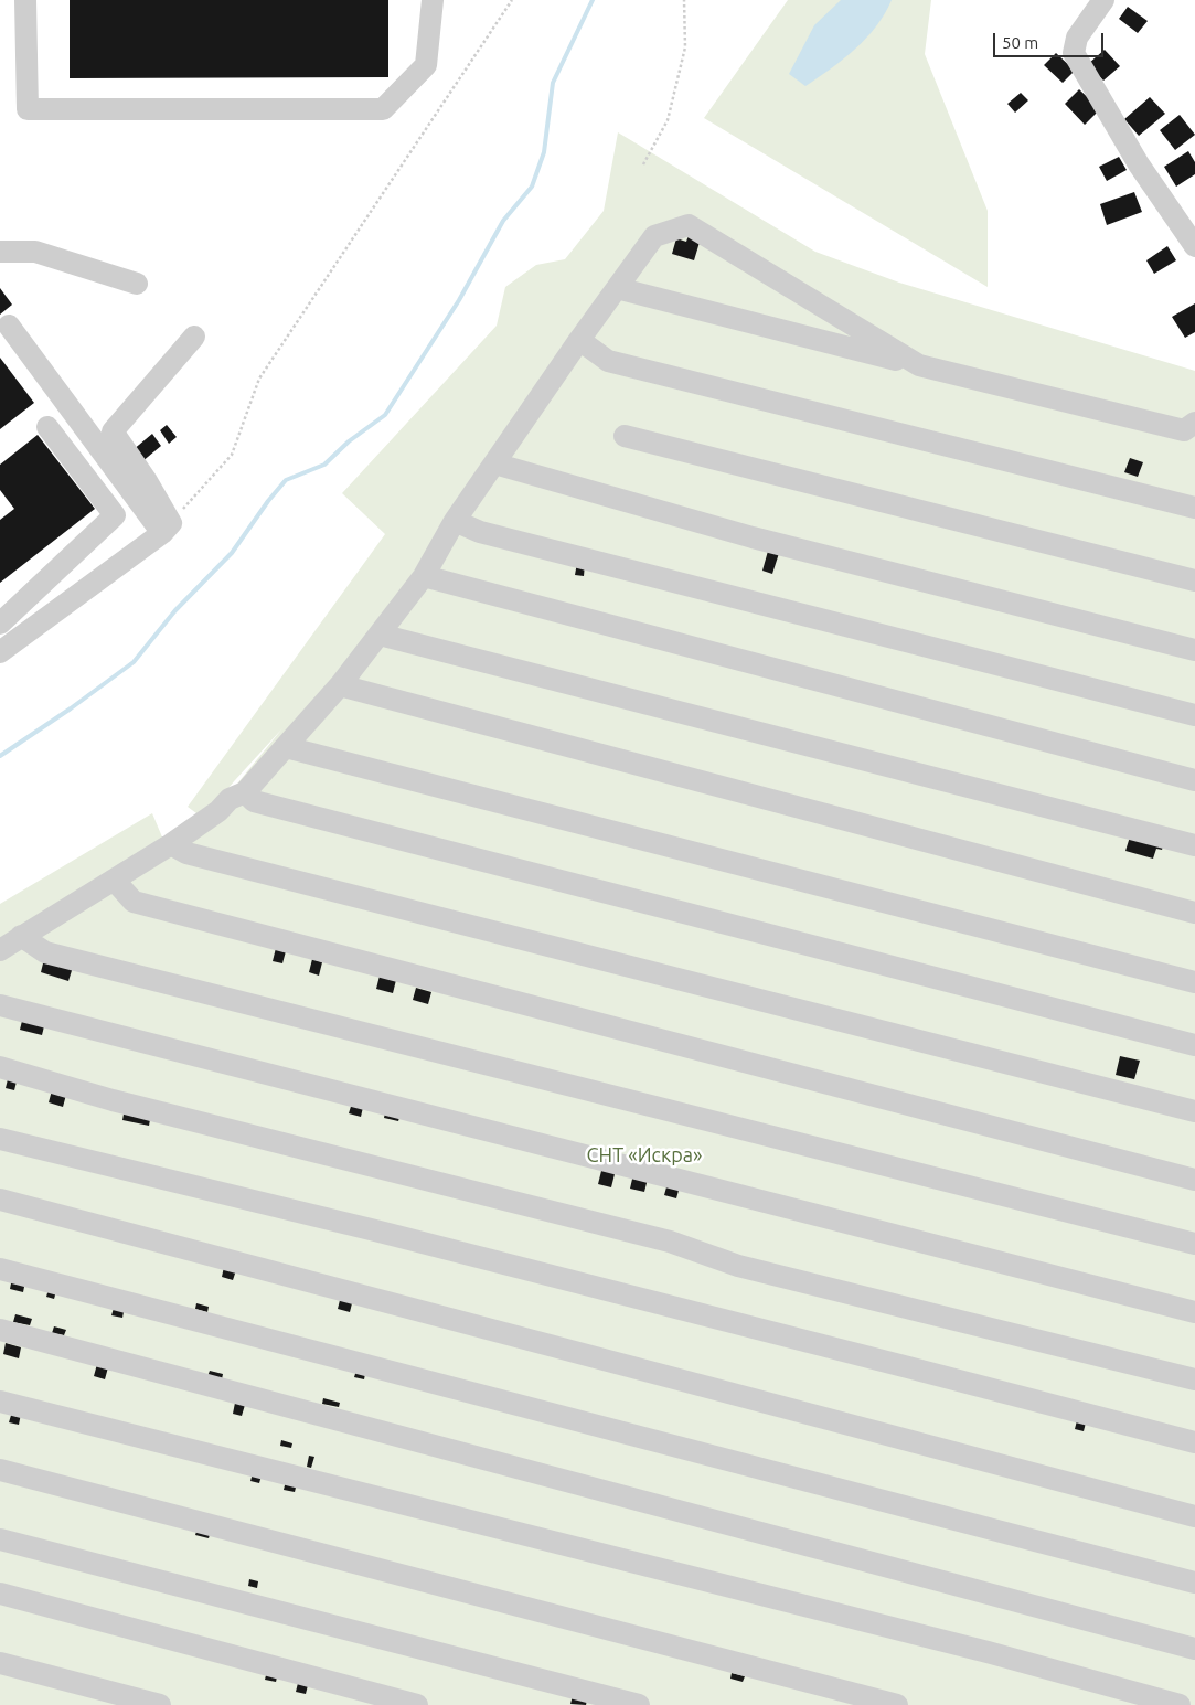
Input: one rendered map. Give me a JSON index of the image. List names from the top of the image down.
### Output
{
  "parks": ["СНТ «Искра»"],
  "scale_bar": "50 m"
}
